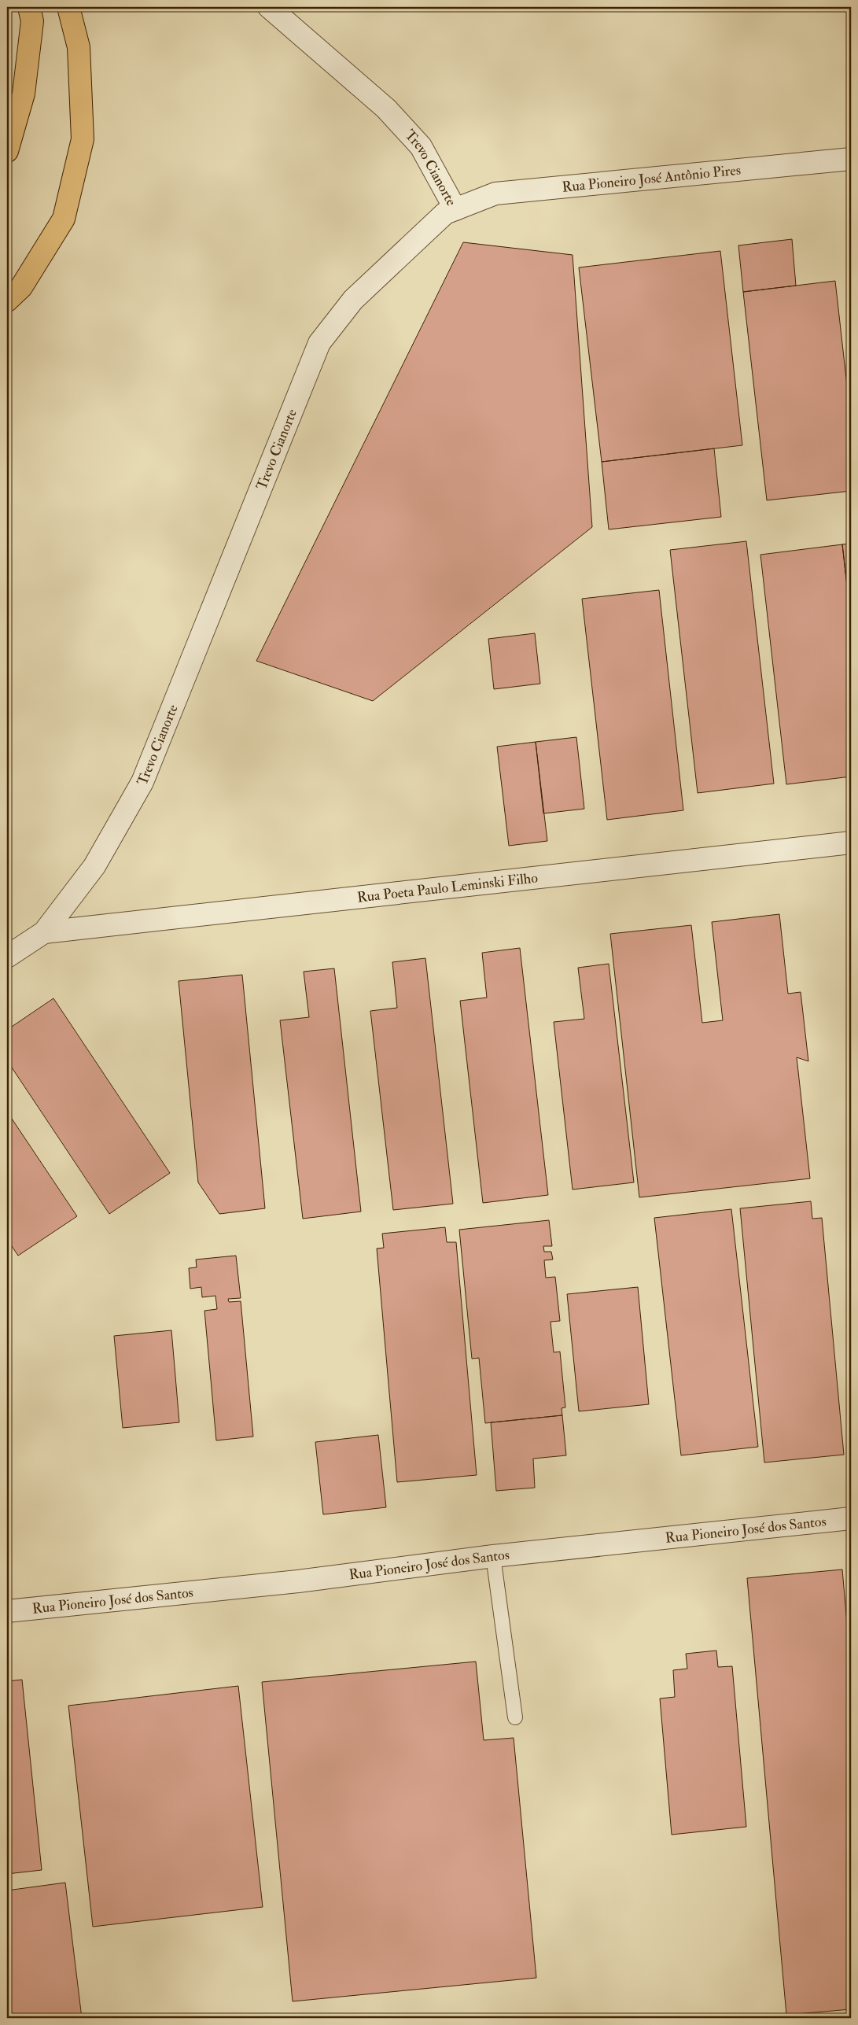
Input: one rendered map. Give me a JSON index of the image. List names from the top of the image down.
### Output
{
  "streets": {
    "street": [
      "Trevo Cianorte",
      "Rua Pioneiro José Antônio Pires",
      "Rua Poeta Paulo Leminski Filho",
      "Rua Pioneiro José dos Santos"
    ]
  },
  "crossings": [
    ["Trevo Cianorte", "Rua Pioneiro José Antônio Pires"],
    ["Trevo Cianorte", "Rua Poeta Paulo Leminski Filho"]
  ]
}
